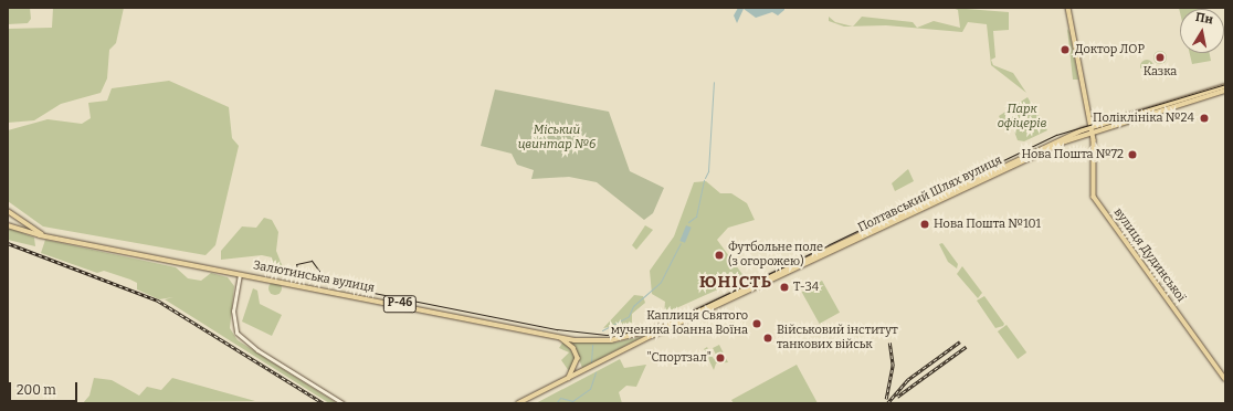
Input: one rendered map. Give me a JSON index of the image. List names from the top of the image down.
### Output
{
  "streets": {
    "main road": [
      "Полтавський Шлях вулиця",
      "вулиця Дудинської",
      "Залютинська вулиця",
      "Р-46"
    ]
  },
  "crossings": [
    ["Полтавський Шлях вулиця", "вулиця Дудинської"],
    ["Полтавський Шлях вулиця", "Залютинська вулиця"],
    ["Залютинська вулиця", "Р-46"]
  ],
  "districts": ["ЮНІСТЬ"],
  "parks": ["Парк офіцерів", "Міський цвинтар №6"],
  "places": [
    "Доктор ЛОР",
    "Казка",
    "Поліклініка №24",
    "Нова Пошта №72",
    "Нова Пошта №101",
    "Футбольне поле (з огорожею)",
    "T-34",
    "Каплиця Святого мученика Іоанна Воїна",
    "Військовий інститут танкових військ",
    "\"Спортзал\""
  ],
  "scale_bar": "200 m",
  "north": "top"
}
